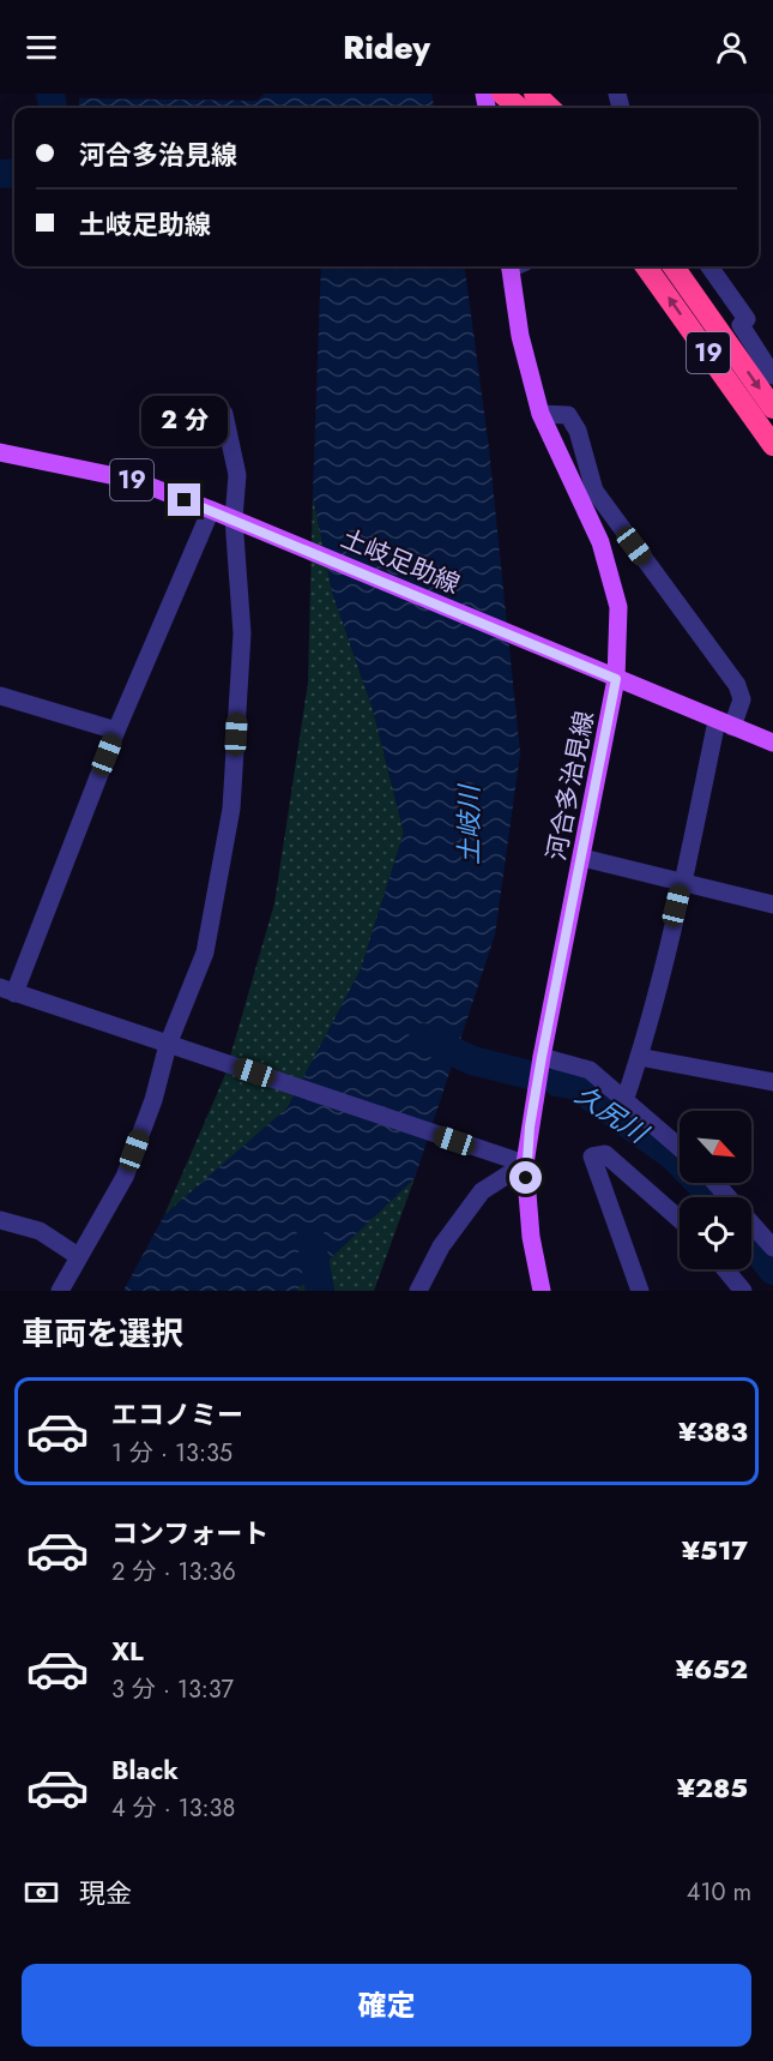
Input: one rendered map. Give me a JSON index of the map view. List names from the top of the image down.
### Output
{
  "streets": {
    "highway": ["19"],
    "main road": ["土岐足助線", "河合多治見線"]
  },
  "crossings": [
    ["土岐足助線", "河合多治見線"]
  ],
  "water": ["土岐川", "久尻川"],
  "north": "bottom right",
  "page": {
    "header": "Ridey",
    "banner": ["河合多治見線", "土岐足助線"],
    "bubble": "2 分",
    "heading": "車両を選択",
    "list": [
      {
        "name": "エコノミー",
        "note": "1 分 · 13:35",
        "value": "¥383"
      },
      {
        "name": "コンフォート",
        "note": "2 分 · 13:36",
        "value": "¥517"
      },
      {
        "name": "XL",
        "note": "3 分 · 13:37",
        "value": "¥652"
      },
      {
        "name": "Black",
        "note": "4 分 · 13:38",
        "value": "¥285"
      }
    ],
    "pay": ["現金", "410 m"],
    "buttons": "確定"
  }
}
